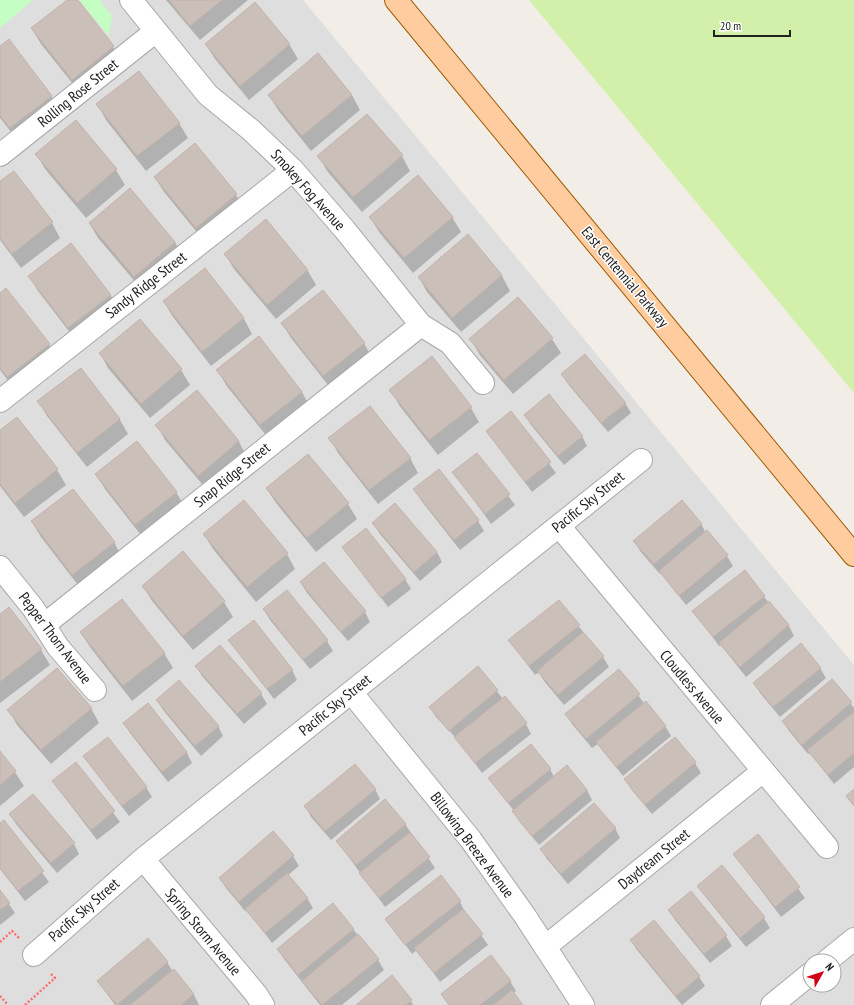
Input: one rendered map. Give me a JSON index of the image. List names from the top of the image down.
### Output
{
  "streets": {
    "main road": ["East Centennial Parkway"],
    "street": [
      "Rolling Rose Street",
      "Smokey Fog Avenue",
      "Sandy Ridge Street",
      "Snap Ridge Street",
      "Pacific Sky Street",
      "Pepper Thorn Avenue",
      "Cloudless Avenue",
      "Billowing Breeze Avenue",
      "Daydream Street",
      "Spring Storm Avenue"
    ]
  },
  "crossings": [
    ["Rolling Rose Street", "Smokey Fog Avenue"],
    ["Smokey Fog Avenue", "Sandy Ridge Street"],
    ["Smokey Fog Avenue", "Snap Ridge Street"],
    ["Snap Ridge Street", "Pepper Thorn Avenue"],
    ["Pacific Sky Street", "Cloudless Avenue"],
    ["Pacific Sky Street", "Billowing Breeze Avenue"],
    ["Pacific Sky Street", "Spring Storm Avenue"],
    ["Cloudless Avenue", "Daydream Street"],
    ["Billowing Breeze Avenue", "Daydream Street"]
  ],
  "scale_bar": "20 m",
  "north": "top right"
}
